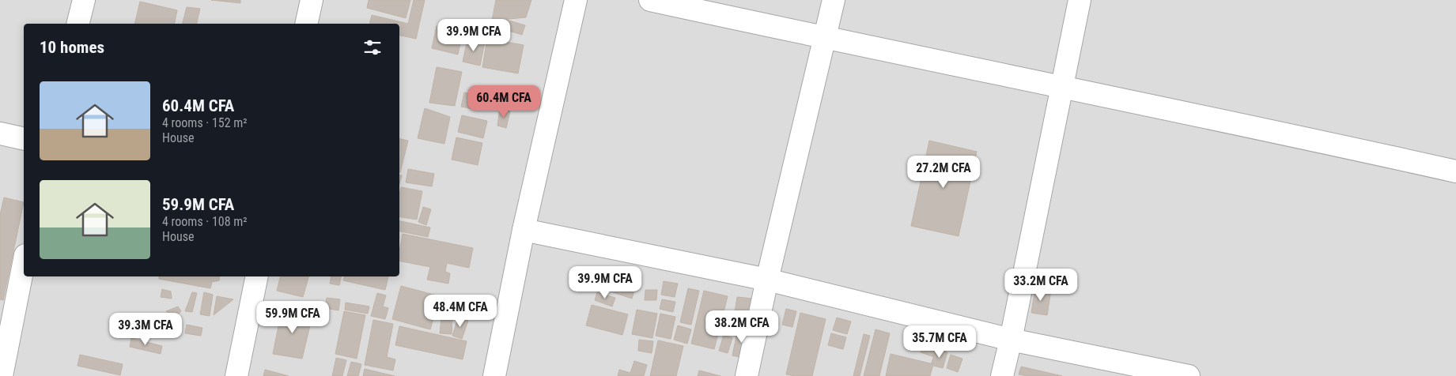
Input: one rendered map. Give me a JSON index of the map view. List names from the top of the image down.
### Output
{
  "page": {
    "price": [
      "39.9M CFA",
      "60.4M CFA",
      "27.2M CFA",
      "39.9M CFA",
      "33.2M CFA",
      "48.4M CFA",
      "59.9M CFA",
      "38.2M CFA",
      "39.3M CFA",
      "35.7M CFA"
    ],
    "heading": "10 homes",
    "list": [
      {
        "name": "60.4M CFA",
        "note": "4 rooms · 152 m² · House"
      },
      {
        "name": "59.9M CFA",
        "note": "4 rooms · 108 m² · House"
      }
    ]
  }
}
